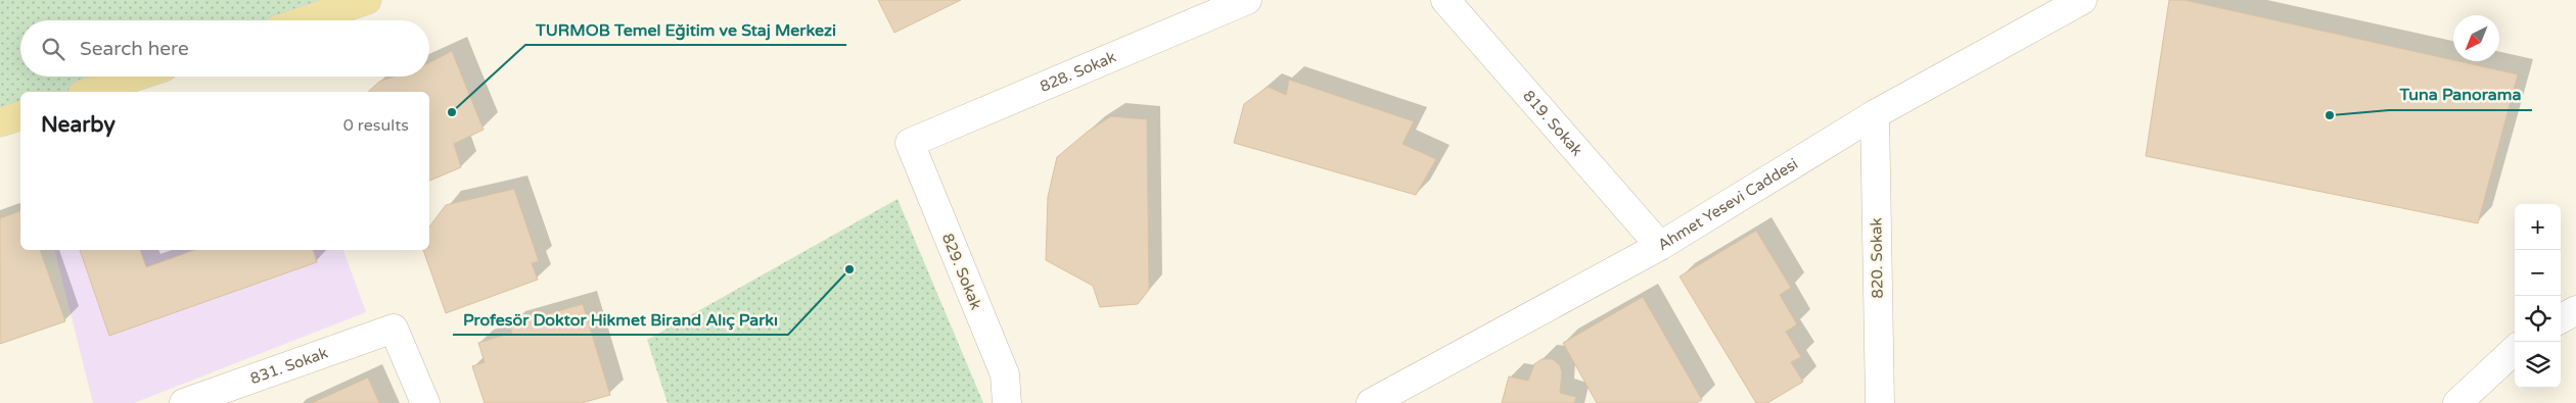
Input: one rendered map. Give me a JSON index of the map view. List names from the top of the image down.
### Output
{
  "streets": {
    "street": [
      "828. Sokak",
      "819. Sokak",
      "Ahmet Yesevi Caddesi",
      "820. Sokak",
      "829. Sokak",
      "831. Sokak"
    ]
  },
  "crossings": [
    ["828. Sokak", "829. Sokak"],
    ["819. Sokak", "Ahmet Yesevi Caddesi"],
    ["Ahmet Yesevi Caddesi", "820. Sokak"]
  ],
  "places": ["TURMOB Temel Eğitim ve Staj Merkezi", "Tuna Panorama", "Profesör Doktor Hikmet Birand Alıç Parkı"],
  "north": "bottom left",
  "page": {
    "search": "Search here",
    "heading": ["Nearby", "0 results"],
    "map_buttons": ["+", "−"]
  }
}
